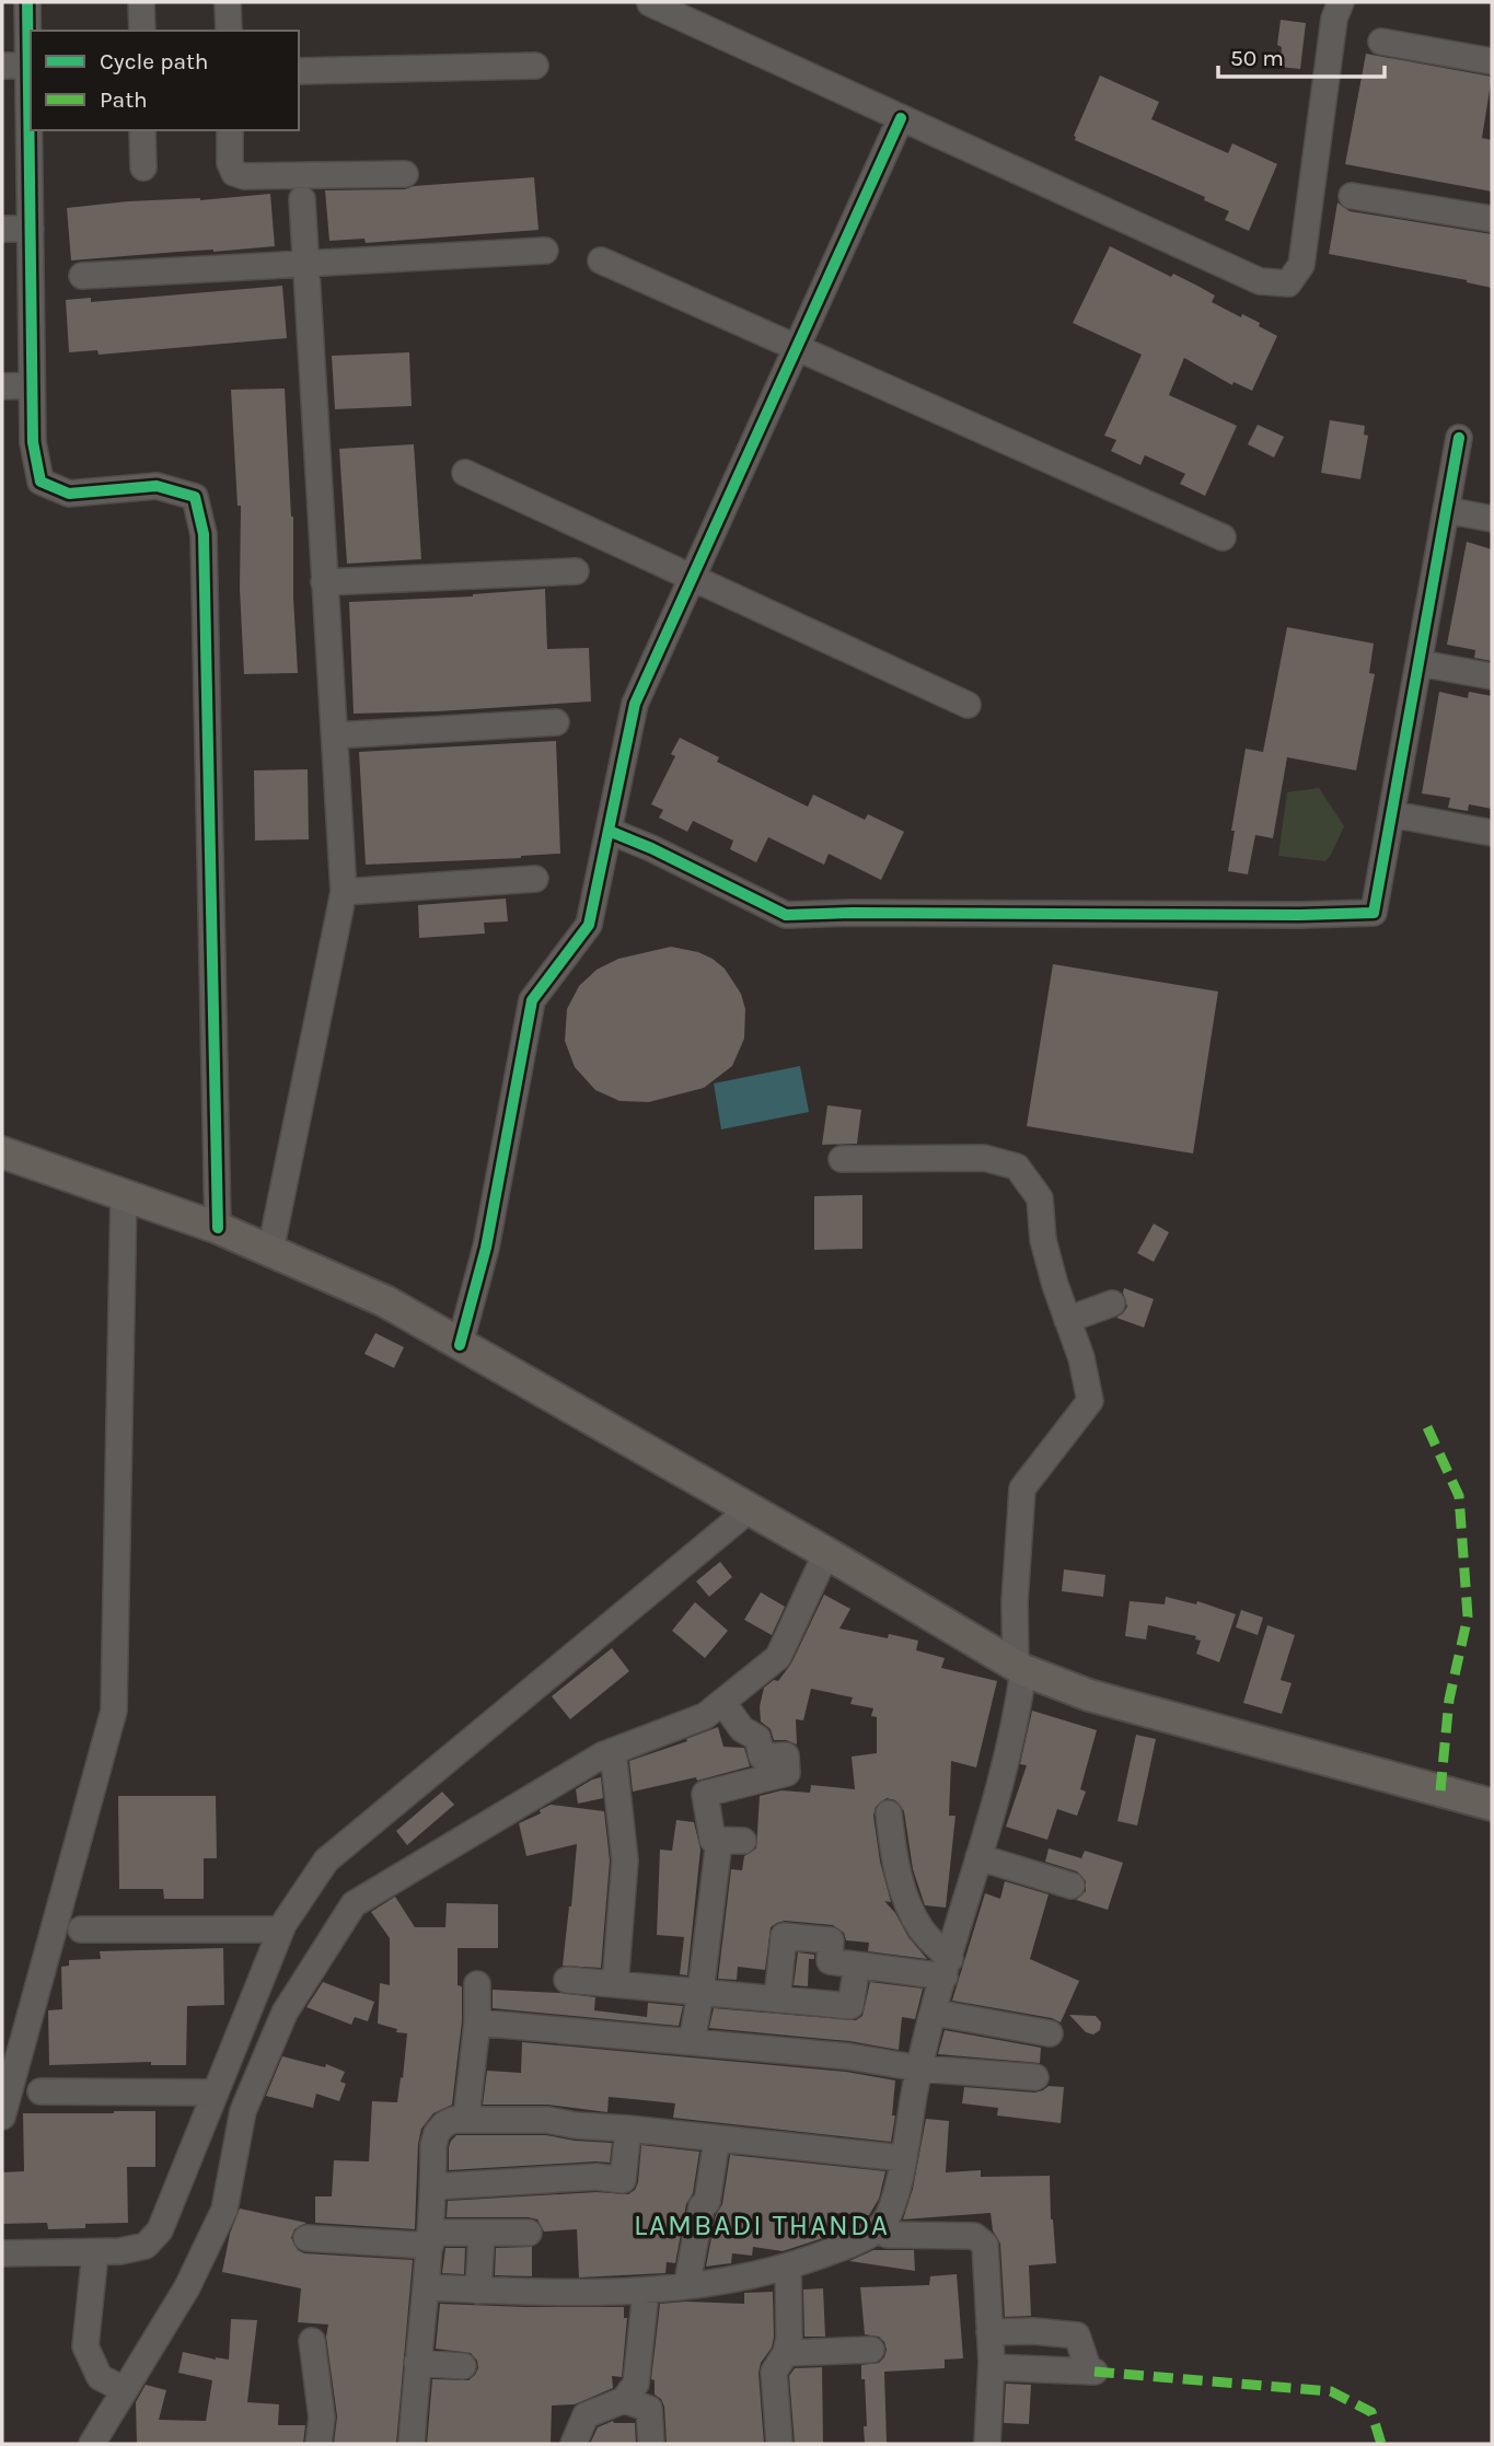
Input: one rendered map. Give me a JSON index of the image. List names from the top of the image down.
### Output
{
  "districts": ["LAMBADI THANDA"],
  "legend": ["Cycle path", "Path"],
  "scale_bar": "50 m"
}
